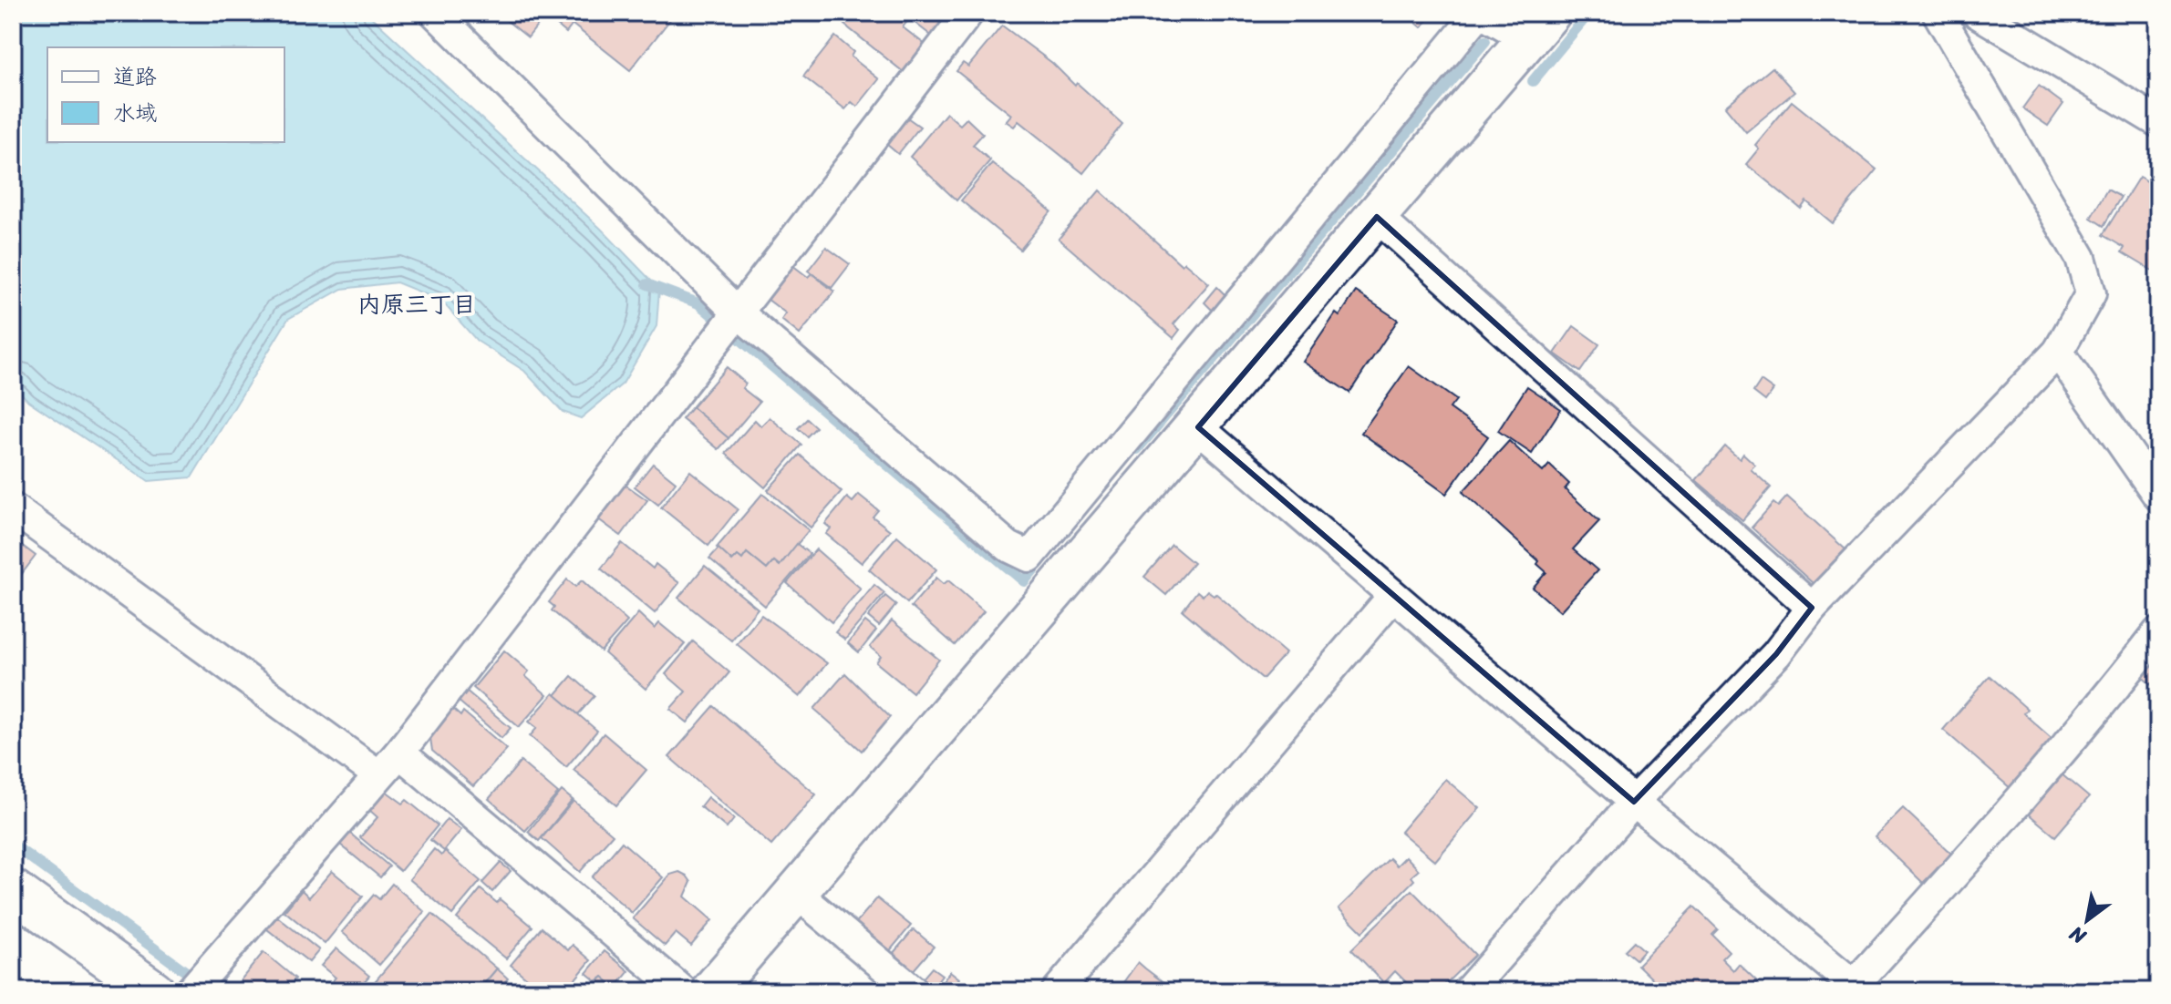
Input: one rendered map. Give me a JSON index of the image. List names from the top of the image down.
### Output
{
  "districts": ["内原三丁目"],
  "legend": ["道路", "水域"],
  "north": "bottom left"
}
